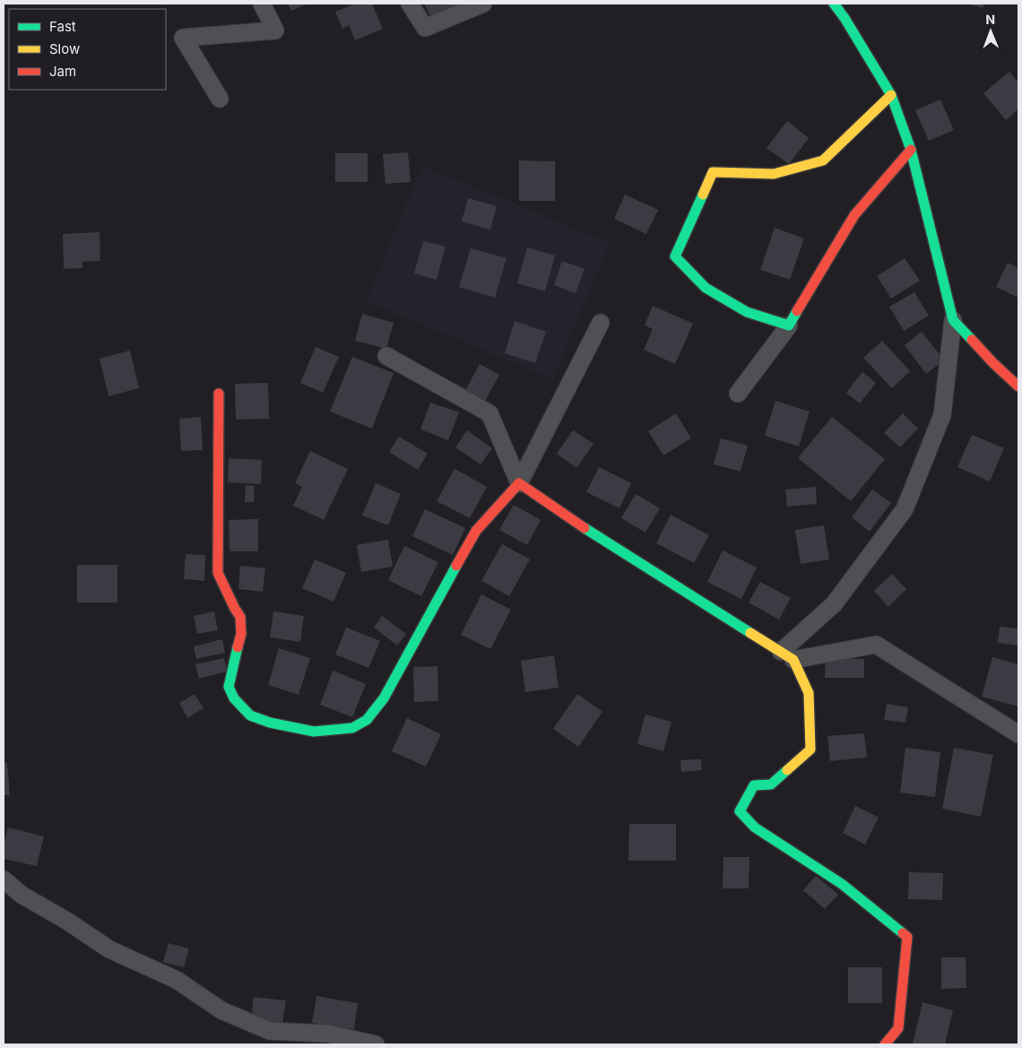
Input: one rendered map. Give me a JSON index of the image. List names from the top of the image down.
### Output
{
  "legend": ["Fast", "Slow", "Jam"],
  "north": "top"
}
